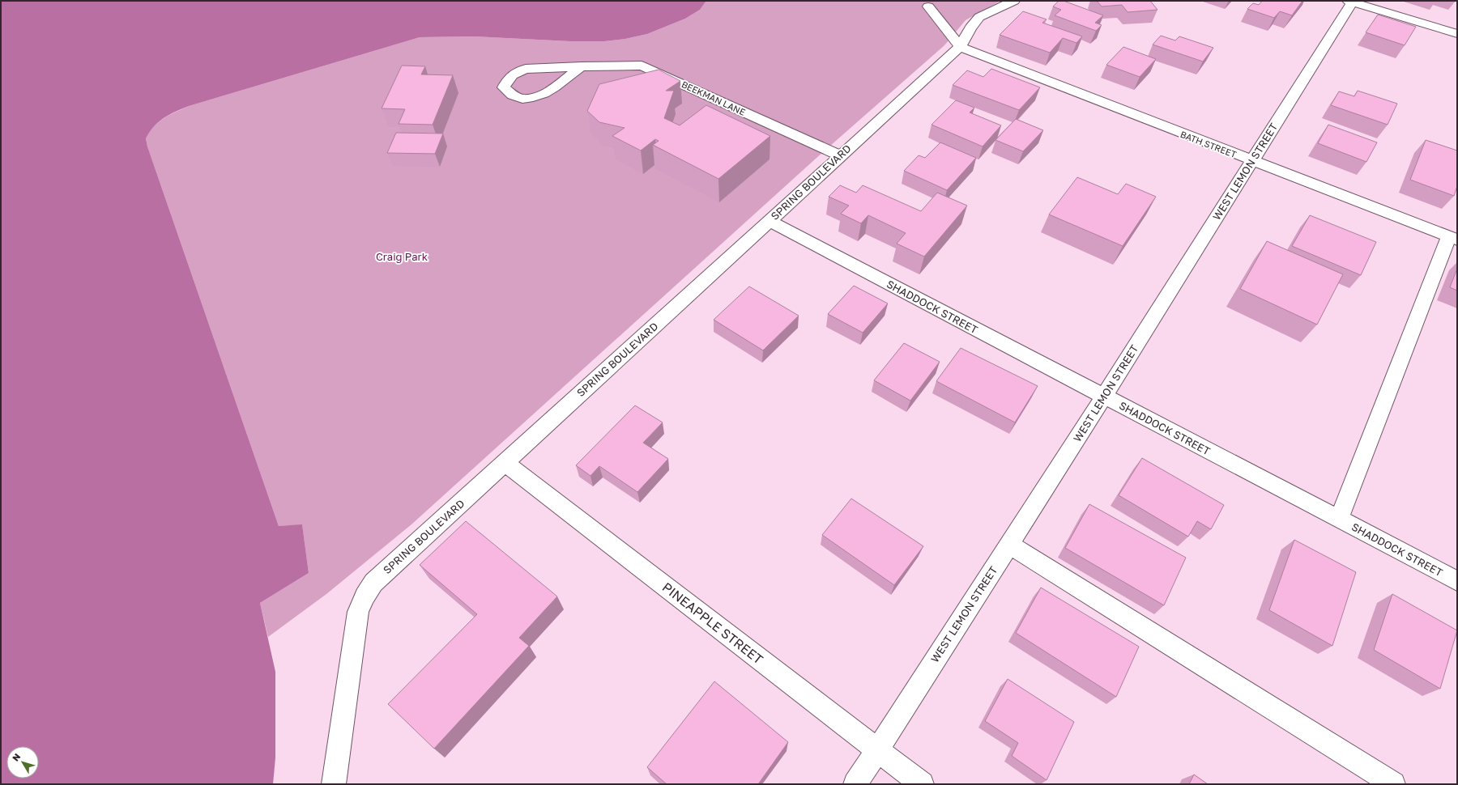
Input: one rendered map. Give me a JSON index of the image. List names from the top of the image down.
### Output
{
  "streets": {
    "street": [
      "BEEKMAN LANE",
      "BATH STREET",
      "WEST LEMON STREET",
      "SPRING BOULEVARD",
      "SHADDOCK STREET",
      "PINEAPPLE STREET"
    ]
  },
  "crossings": [
    ["BEEKMAN LANE", "SPRING BOULEVARD"],
    ["BATH STREET", "WEST LEMON STREET"],
    ["BATH STREET", "SPRING BOULEVARD"],
    ["WEST LEMON STREET", "SHADDOCK STREET"],
    ["WEST LEMON STREET", "PINEAPPLE STREET"],
    ["SPRING BOULEVARD", "SHADDOCK STREET"],
    ["SPRING BOULEVARD", "PINEAPPLE STREET"]
  ],
  "parks": ["Craig Park"],
  "north": "top left"
}
